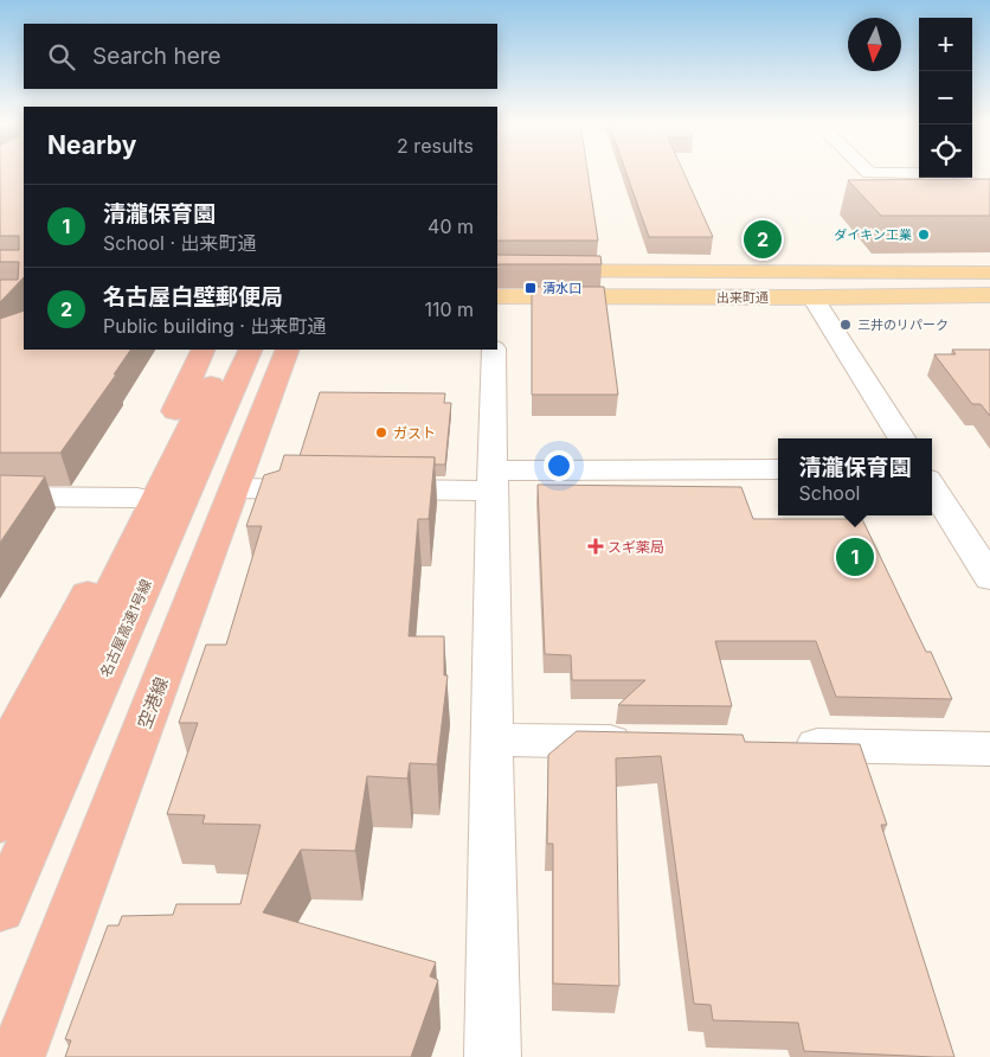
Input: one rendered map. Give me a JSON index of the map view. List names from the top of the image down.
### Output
{
  "streets": {
    "highway": ["名古屋高速1号線", "空港線"],
    "main road": ["出来町通"]
  },
  "places": {
    "other": ["ダイキン工業", "三井のリパーク", "ガスト"],
    "transit": ["清水口"],
    "health": ["スギ薬局"]
  },
  "north": "bottom",
  "page": {
    "map_buttons": ["+", "−"],
    "search": "Search here",
    "heading": ["Nearby", "2 results"],
    "list": [
      {
        "mark": "1",
        "name": "清瀧保育園",
        "note": "School · 出来町通",
        "value": "40 m"
      },
      {
        "mark": "2",
        "name": "名古屋白壁郵便局",
        "note": "Public building · 出来町通",
        "value": "110 m"
      }
    ],
    "pins": ["2", "1"],
    "popup": ["清瀧保育園", "School"]
  }
}
